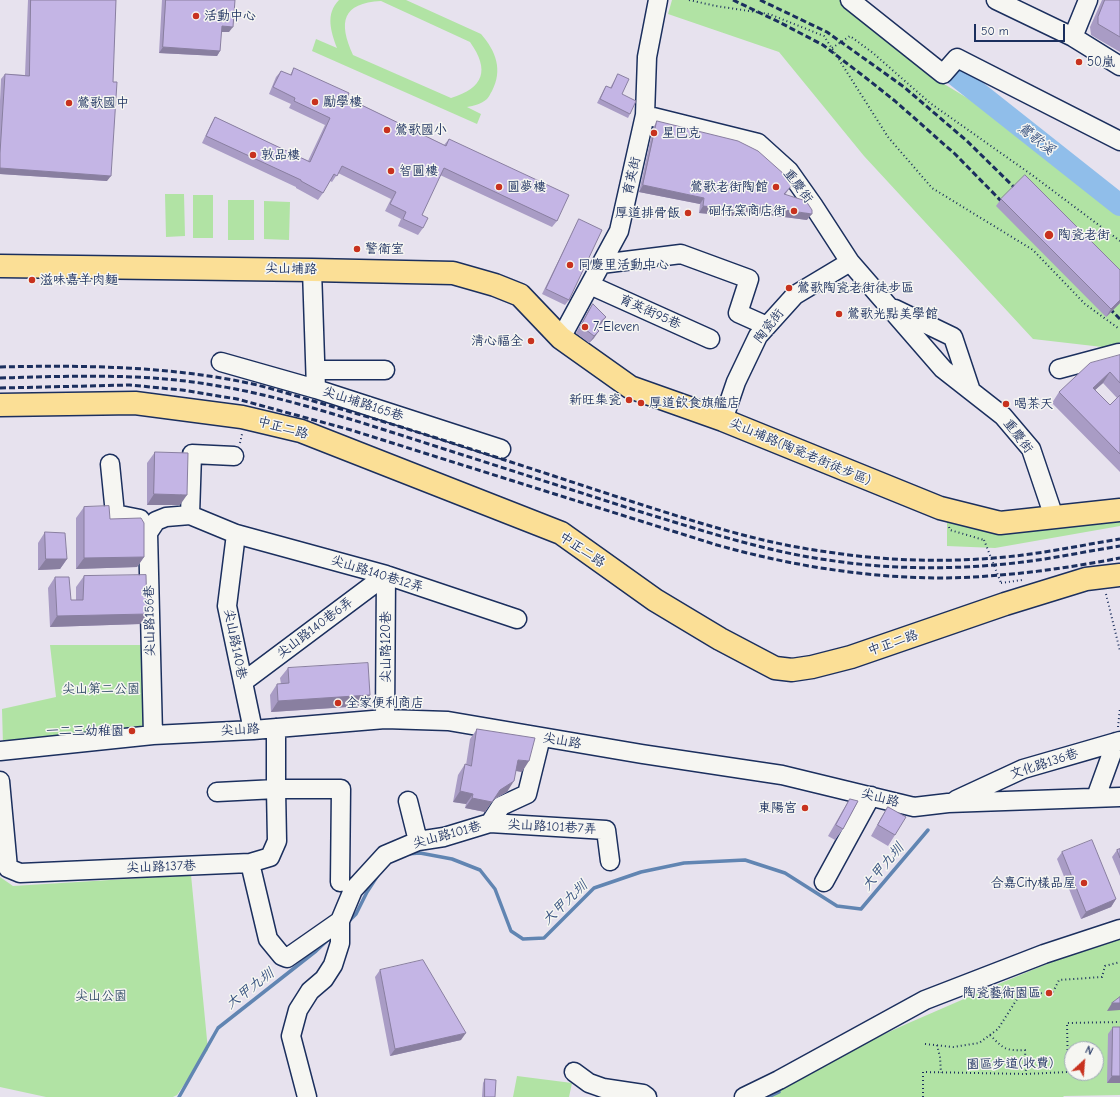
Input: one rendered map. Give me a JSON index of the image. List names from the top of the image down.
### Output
{
  "streets": {
    "main road": ["尖山埔路", "中正二路", "尖山埔路(陶瓷老街徒步區)"],
    "street": [
      "育英街",
      "重慶街",
      "育英街95巷",
      "陶瓷街",
      "尖山埔路165巷",
      "尖山路140巷12弄",
      "尖山路156巷",
      "尖山路140巷6弄",
      "尖山路140巷",
      "尖山路120巷",
      "尖山路",
      "文化路136巷",
      "尖山路101巷7弄",
      "尖山路101巷",
      "尖山路137巷"
    ],
    "path": ["園區步道(收費)"]
  },
  "crossings": [
    ["育英街", "重慶街"],
    ["育英街", "尖山埔路"],
    ["育英街", "育英街95巷"],
    ["育英街", "尖山埔路(陶瓷老街徒步區)"],
    ["重慶街", "陶瓷街"],
    ["重慶街", "尖山埔路(陶瓷老街徒步區)"],
    ["尖山埔路", "尖山埔路165巷"],
    ["尖山埔路", "尖山埔路(陶瓷老街徒步區)"],
    ["陶瓷街", "尖山埔路(陶瓷老街徒步區)"],
    ["尖山路140巷12弄", "尖山路140巷6弄"],
    ["尖山路140巷12弄", "尖山路140巷"],
    ["尖山路140巷12弄", "尖山路120巷"],
    ["尖山路156巷", "尖山路"],
    ["尖山路140巷6弄", "尖山路140巷"],
    ["尖山路140巷6弄", "尖山路120巷"],
    ["尖山路140巷", "尖山路"],
    ["尖山路120巷", "尖山路"],
    ["尖山路", "文化路136巷"],
    ["尖山路", "尖山路101巷"],
    ["尖山路", "尖山路137巷"],
    ["尖山路101巷7弄", "尖山路101巷"]
  ],
  "water": ["鶯歌溪", "大甲九圳"],
  "parks": ["尖山第二公園", "尖山公園"],
  "places": [
    "活動中心",
    "50嵐",
    "勵學樓",
    "鶯歌國中",
    "鶯歌國小",
    "星巴克",
    "敦品樓",
    "智圓樓",
    "圓夢樓",
    "鶯歌老街陶館",
    "硘仔窯商店街",
    "厚道排骨飯",
    "陶瓷老街",
    "警衛室",
    "同慶里活動中心",
    "滋味嘉羊肉麵",
    "鶯歌陶瓷老街徒步區",
    "鶯歌光點美學館",
    "7-Eleven",
    "清心福全",
    "新旺集瓷",
    "厚道飲食旗艦店",
    "喝茶天",
    "全家便利商店",
    "一二三幼稚園",
    "東陽宮",
    "合嘉City樣品屋",
    "陶瓷藝術園區"
  ],
  "scale_bar": "50 m",
  "north": "top right"
}
